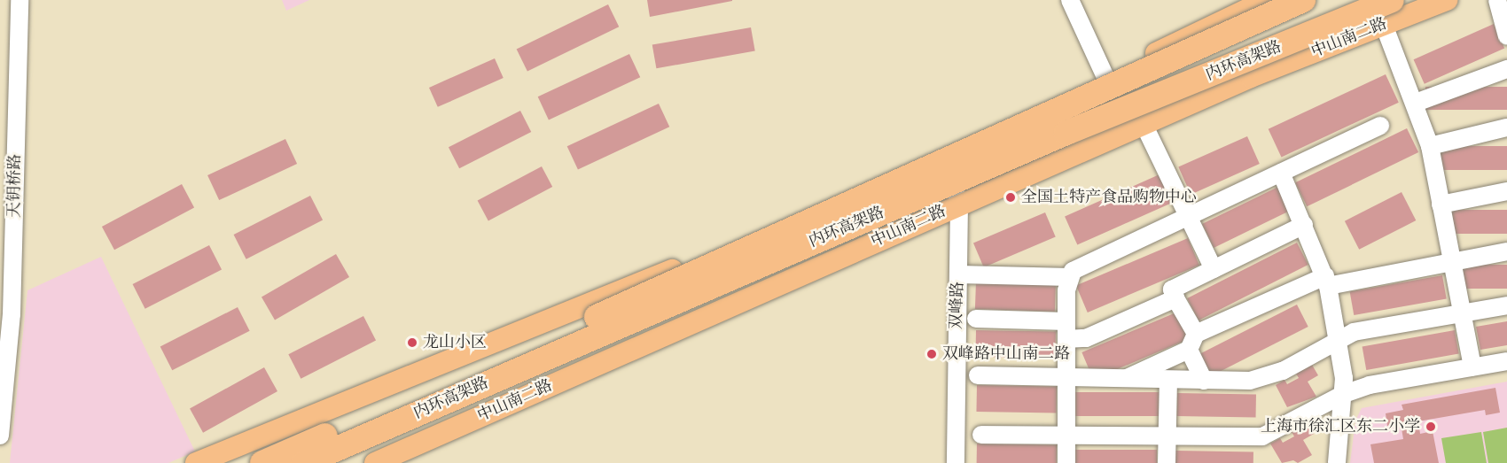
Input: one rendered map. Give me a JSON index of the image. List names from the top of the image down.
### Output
{
  "streets": {
    "highway": ["内环高架路"],
    "main road": ["中山南二路"],
    "street": ["天钥桥路", "双峰路"]
  },
  "crossings": [
    ["中山南二路", "双峰路"]
  ],
  "places": [
    "全国土特产食品购物中心",
    "龙山小区",
    "双峰路中山南二路",
    "上海市徐汇区东二小学"
  ]
}
